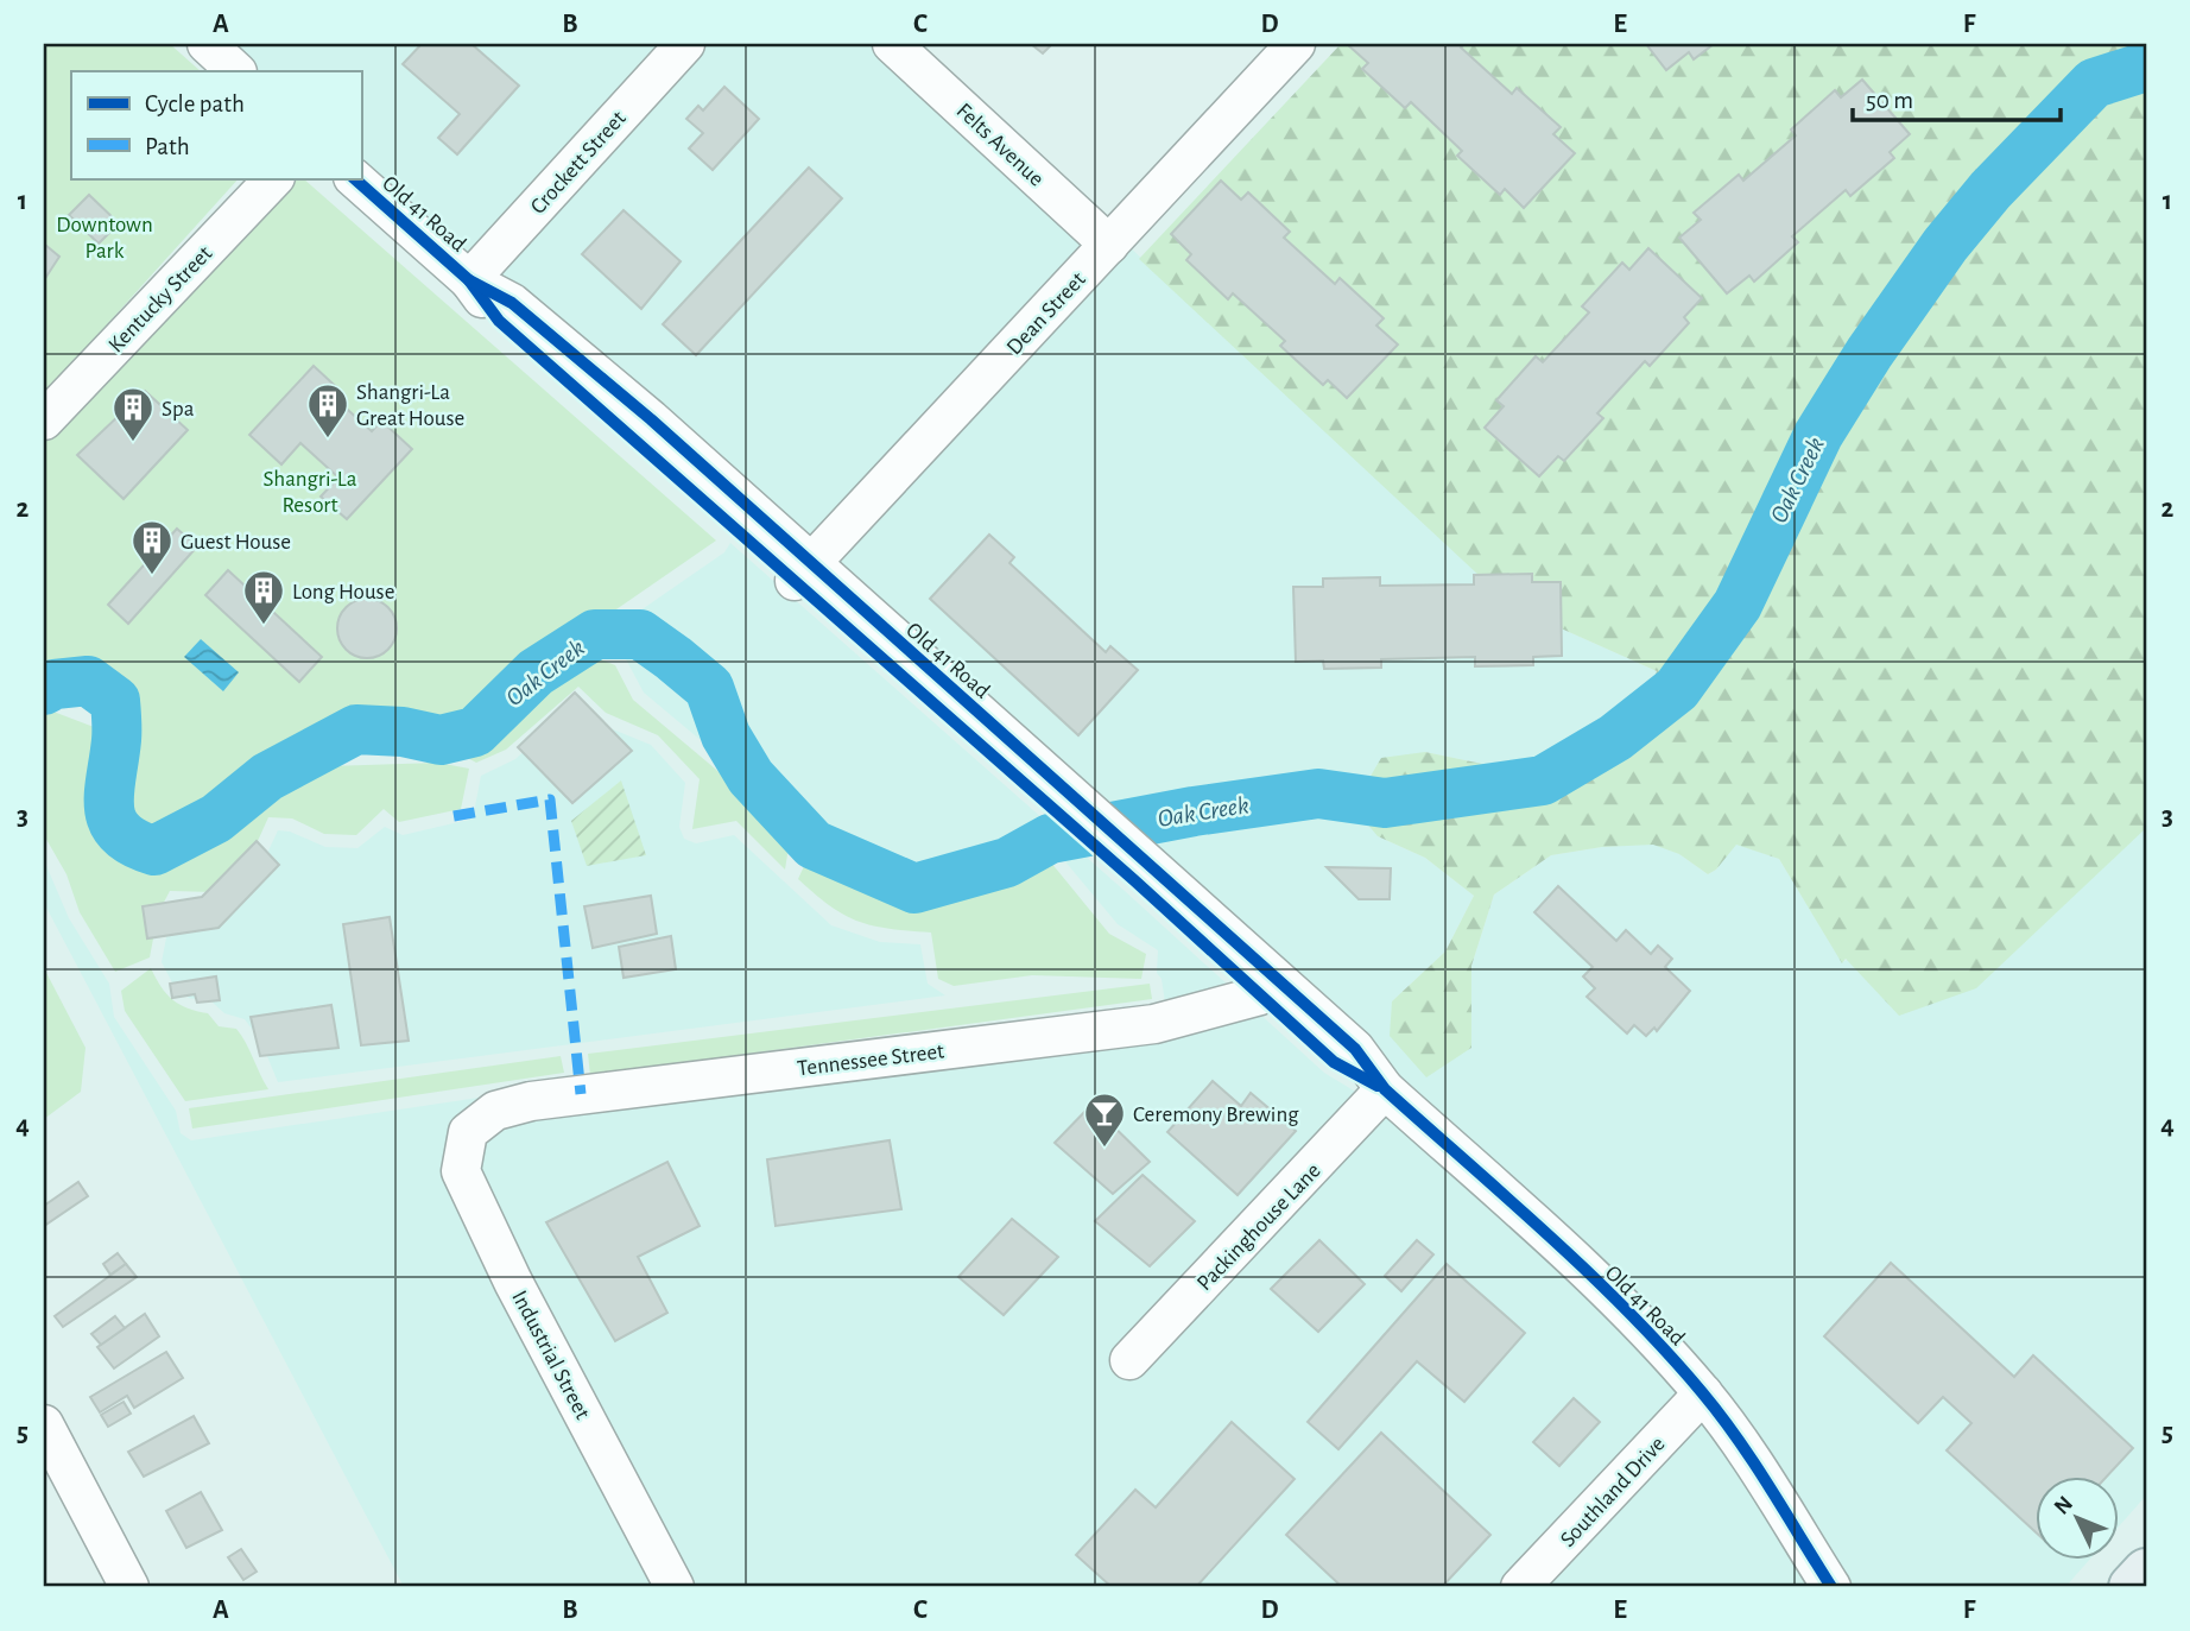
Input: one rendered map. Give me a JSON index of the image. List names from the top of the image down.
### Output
{
  "streets": {
    "street": [
      "Felts Avenue",
      "Crockett Street",
      "Old 41 Road",
      "Kentucky Street",
      "Dean Street",
      "Tennessee Street",
      "Packinghouse Lane",
      "Industrial Street",
      "Southland Drive"
    ]
  },
  "crossings": [
    ["Felts Avenue", "Dean Street"],
    ["Crockett Street", "Old 41 Road"],
    ["Old 41 Road", "Dean Street"],
    ["Old 41 Road", "Tennessee Street"],
    ["Old 41 Road", "Packinghouse Lane"],
    ["Old 41 Road", "Southland Drive"],
    ["Tennessee Street", "Industrial Street"]
  ],
  "water": ["Oak Creek"],
  "parks": ["Downtown Park", "Shangri-La Resort"],
  "places": {
    "building": [
      "Shangri-La Great House",
      "Spa",
      "Guest House",
      "Long House"
    ],
    "bar": ["Ceremony Brewing"]
  },
  "legend": ["Cycle path", "Path"],
  "scale_bar": "50 m",
  "north": "top left",
  "grid": {
    "columns": [
      "A",
      "B",
      "C",
      "D",
      "E",
      "F"
    ],
    "rows": [
      "1",
      "2",
      "3",
      "4",
      "5"
    ]
  }
}
